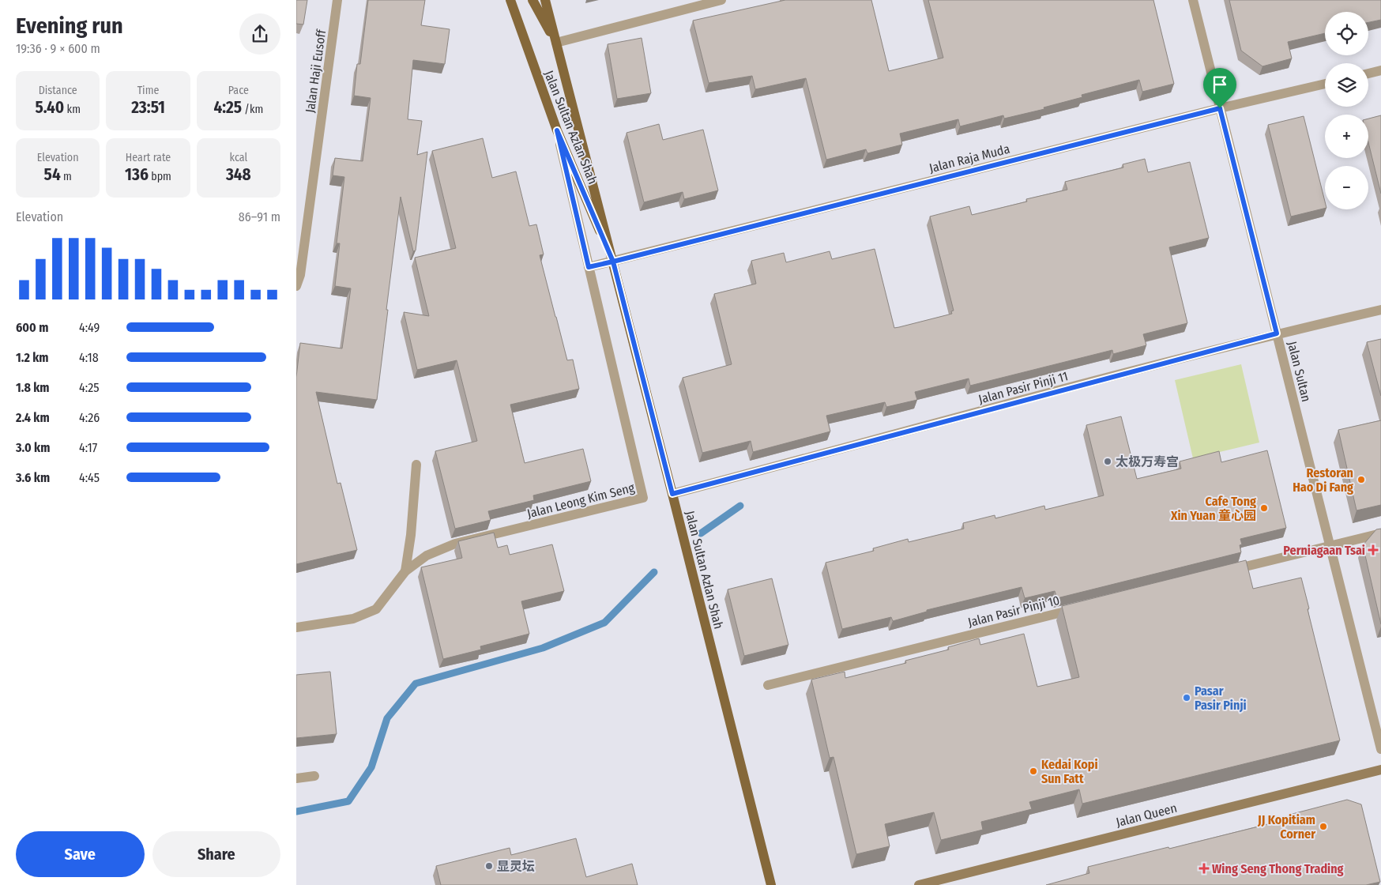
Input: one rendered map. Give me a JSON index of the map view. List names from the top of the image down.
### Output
{
  "streets": {
    "main road": ["Jalan Sultan Azlan Shah", "Jalan Queen"],
    "street": [
      "Jalan Haji Eusoff",
      "Jalan Raja Muda",
      "Jalan Sultan",
      "Jalan Pasir Pinji 11",
      "Jalan Leong Kim Seng",
      "Jalan Pasir Pinji 10"
    ]
  },
  "crossings": [
    ["Jalan Sultan Azlan Shah", "Jalan Raja Muda"],
    ["Jalan Sultan Azlan Shah", "Jalan Pasir Pinji 11"],
    ["Jalan Sultan Azlan Shah", "Jalan Leong Kim Seng"],
    ["Jalan Raja Muda", "Jalan Sultan"],
    ["Jalan Raja Muda", "Jalan Leong Kim Seng"],
    ["Jalan Sultan", "Jalan Pasir Pinji 11"]
  ],
  "places": {
    "other": [
      "太极万寿宫",
      "Restoran Hao Di Fang",
      "Cafe Tong Xin Yuan 童心园",
      "Pasar Pasir Pinji",
      "Kedai Kopi Sun Fatt",
      "JJ Kopitiam Corner",
      "显灵坛"
    ],
    "health": ["Perniagaan Tsai", "Wing Seng Thong Trading"]
  },
  "page": {
    "heading": ["Evening run", "19:36 · 9 × 600 m"],
    "map_buttons": ["+", "−"],
    "stats": [
      ["Distance", "5.40 km"],
      ["Time", "23:51"],
      ["Pace", "4:25 /km"],
      ["Elevation", "54 m"],
      ["Heart rate", "136 bpm"],
      ["kcal", "348"]
    ],
    "chart": ["Elevation", "86–91 m"],
    "list": [
      {
        "name": "600 m",
        "note": "4:49"
      },
      {
        "name": "1.2 km",
        "note": "4:18"
      },
      {
        "name": "1.8 km",
        "note": "4:25"
      },
      {
        "name": "2.4 km",
        "note": "4:26"
      },
      {
        "name": "3.0 km",
        "note": "4:17"
      },
      {
        "name": "3.6 km",
        "note": "4:45"
      }
    ],
    "buttons": ["Save", "Share"]
  }
}
